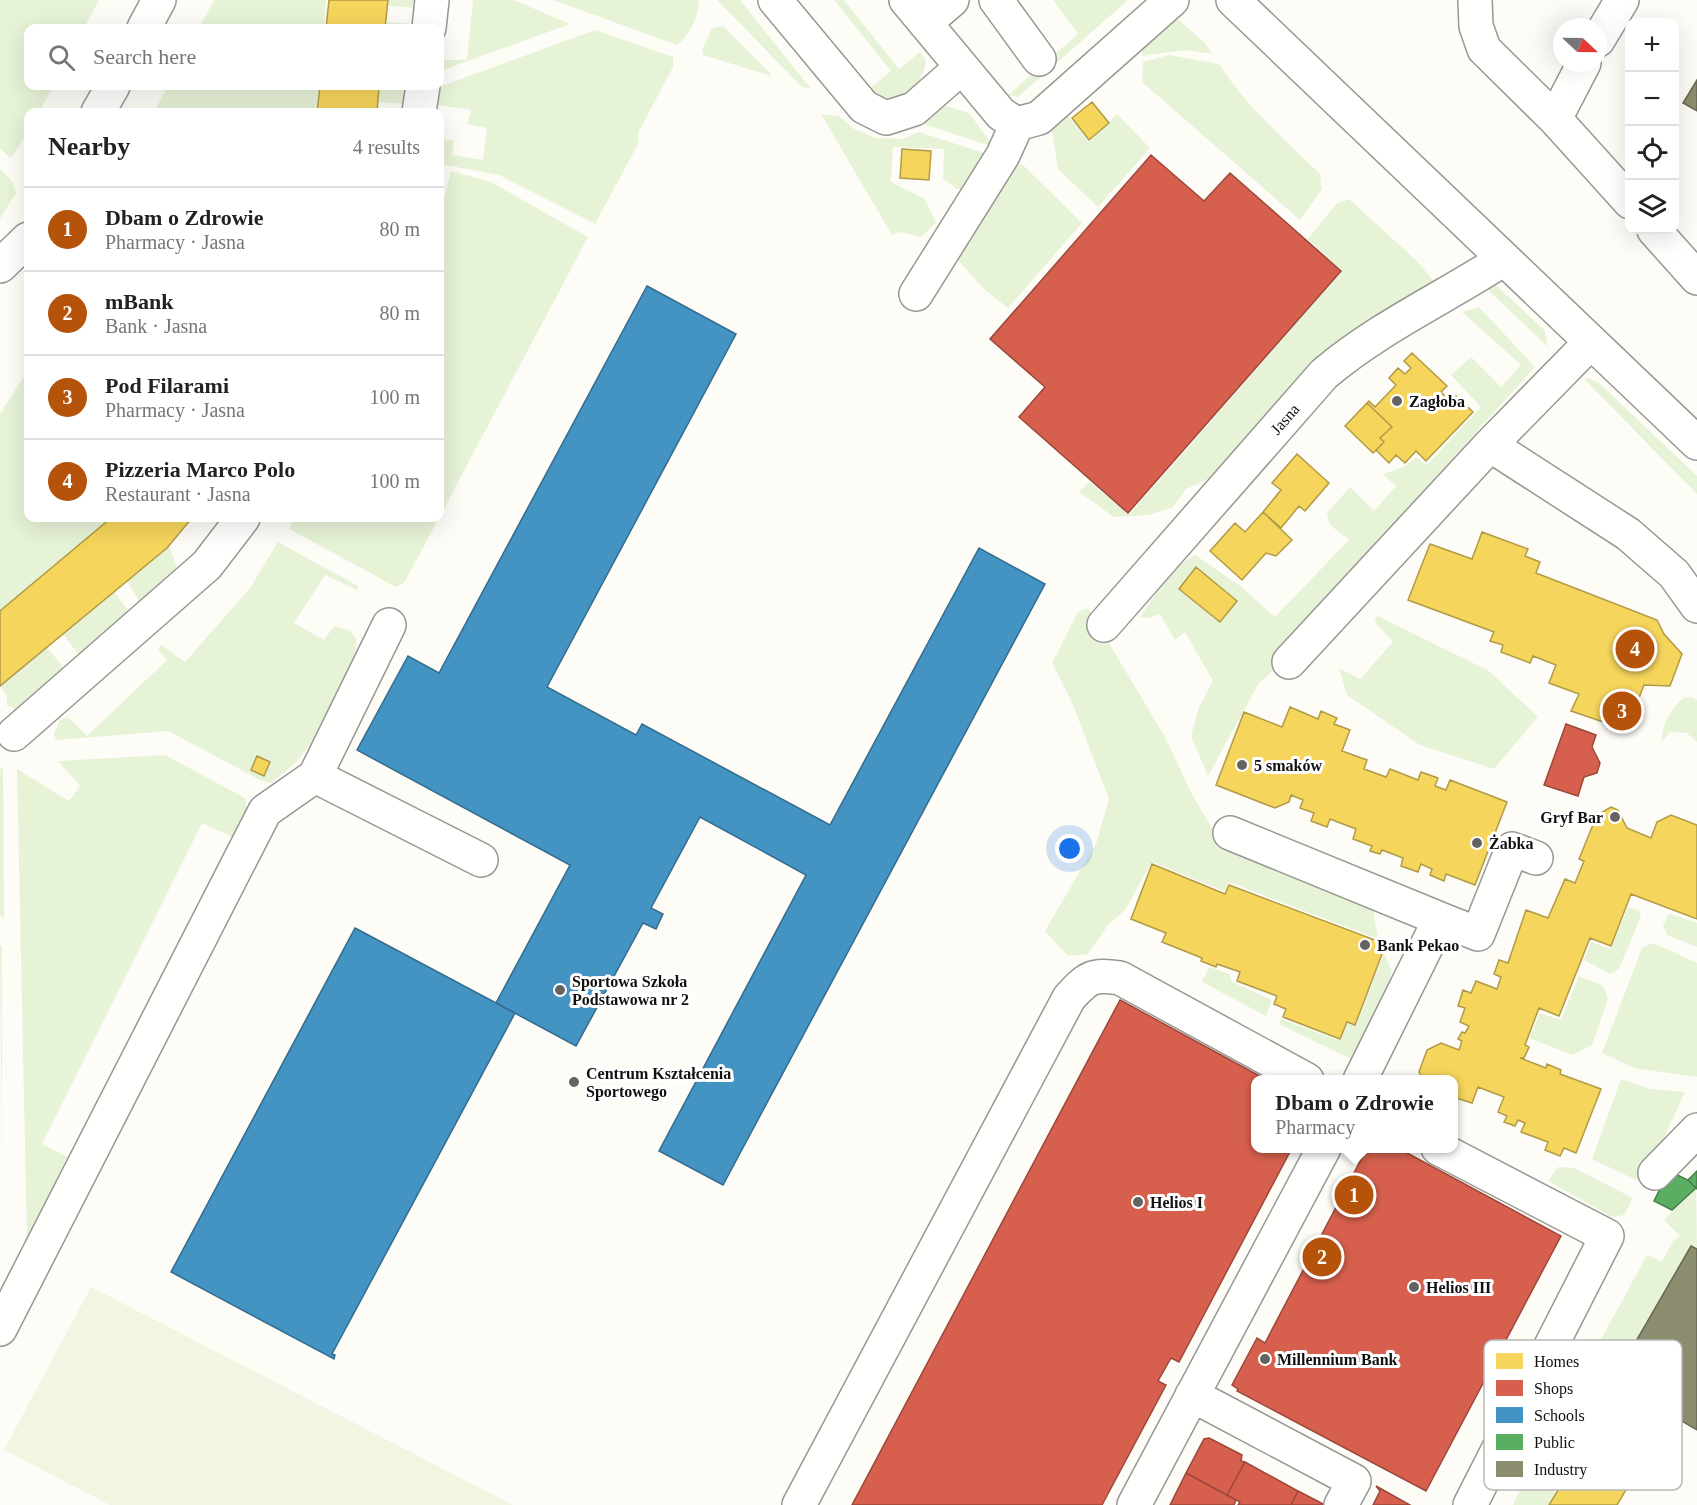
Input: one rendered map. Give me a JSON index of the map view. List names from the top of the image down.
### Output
{
  "streets": {
    "street": ["Jasna"]
  },
  "places": [
    "Zagłoba",
    "5 smaków",
    "Gryf Bar",
    "Żabka",
    "Bank Pekao",
    "Sportowa Szkoła Podstawowa nr 2",
    "Centrum Kształcenia Sportowego",
    "Helios I",
    "Helios III",
    "Millennium Bank"
  ],
  "legend": [
    "Homes",
    "Shops",
    "Schools",
    "Public",
    "Industry"
  ],
  "north": "right",
  "page": {
    "map_buttons": ["+", "−"],
    "search": "Search here",
    "heading": ["Nearby", "4 results"],
    "list": [
      {
        "mark": "1",
        "name": "Dbam o Zdrowie",
        "note": "Pharmacy · Jasna",
        "value": "80 m"
      },
      {
        "mark": "2",
        "name": "mBank",
        "note": "Bank · Jasna",
        "value": "80 m"
      },
      {
        "mark": "3",
        "name": "Pod Filarami",
        "note": "Pharmacy · Jasna",
        "value": "100 m"
      },
      {
        "mark": "4",
        "name": "Pizzeria Marco Polo",
        "note": "Restaurant · Jasna",
        "value": "100 m"
      }
    ],
    "pins": [
      "4",
      "3",
      "1",
      "2"
    ],
    "popup": ["Dbam o Zdrowie", "Pharmacy"]
  }
}
